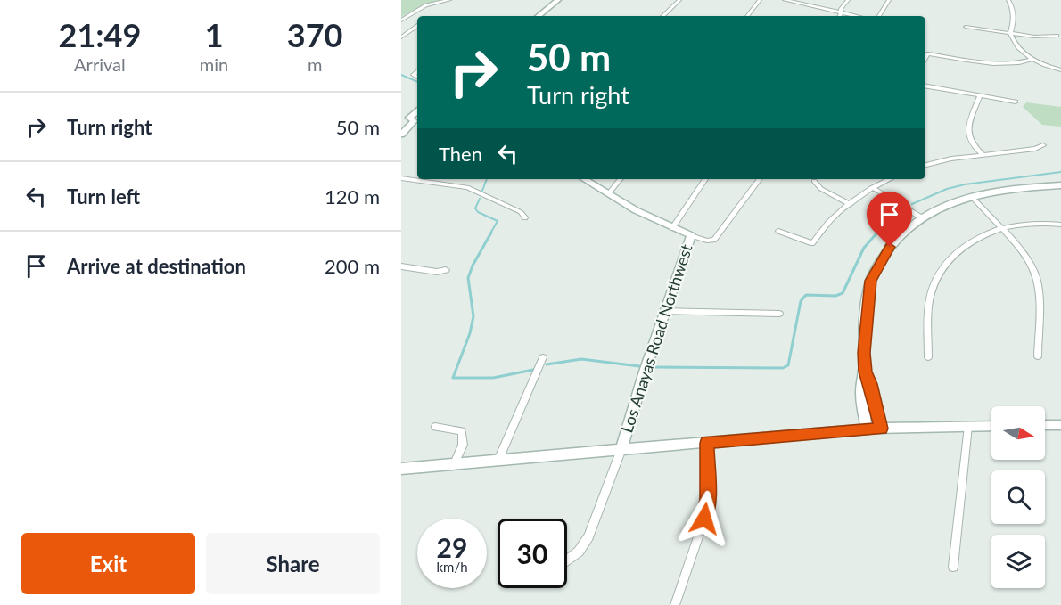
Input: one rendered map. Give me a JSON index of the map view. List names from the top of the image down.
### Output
{
  "streets": {
    "street": ["Los Anayas Road Northwest"]
  },
  "north": "right",
  "page": {
    "eta": [
      "21:49",
      "Arrival",
      "1",
      "min",
      "370",
      "m"
    ],
    "turn": ["50 m", "Turn right"],
    "list": [
      {
        "name": "Turn right",
        "value": "50 m"
      },
      {
        "name": "Turn left",
        "value": "120 m"
      },
      {
        "name": "Arrive at destination",
        "value": "200 m"
      }
    ],
    "then": "Then",
    "speed": "29 km/h",
    "limit": "30",
    "buttons": ["Exit", "Share"]
  }
}
